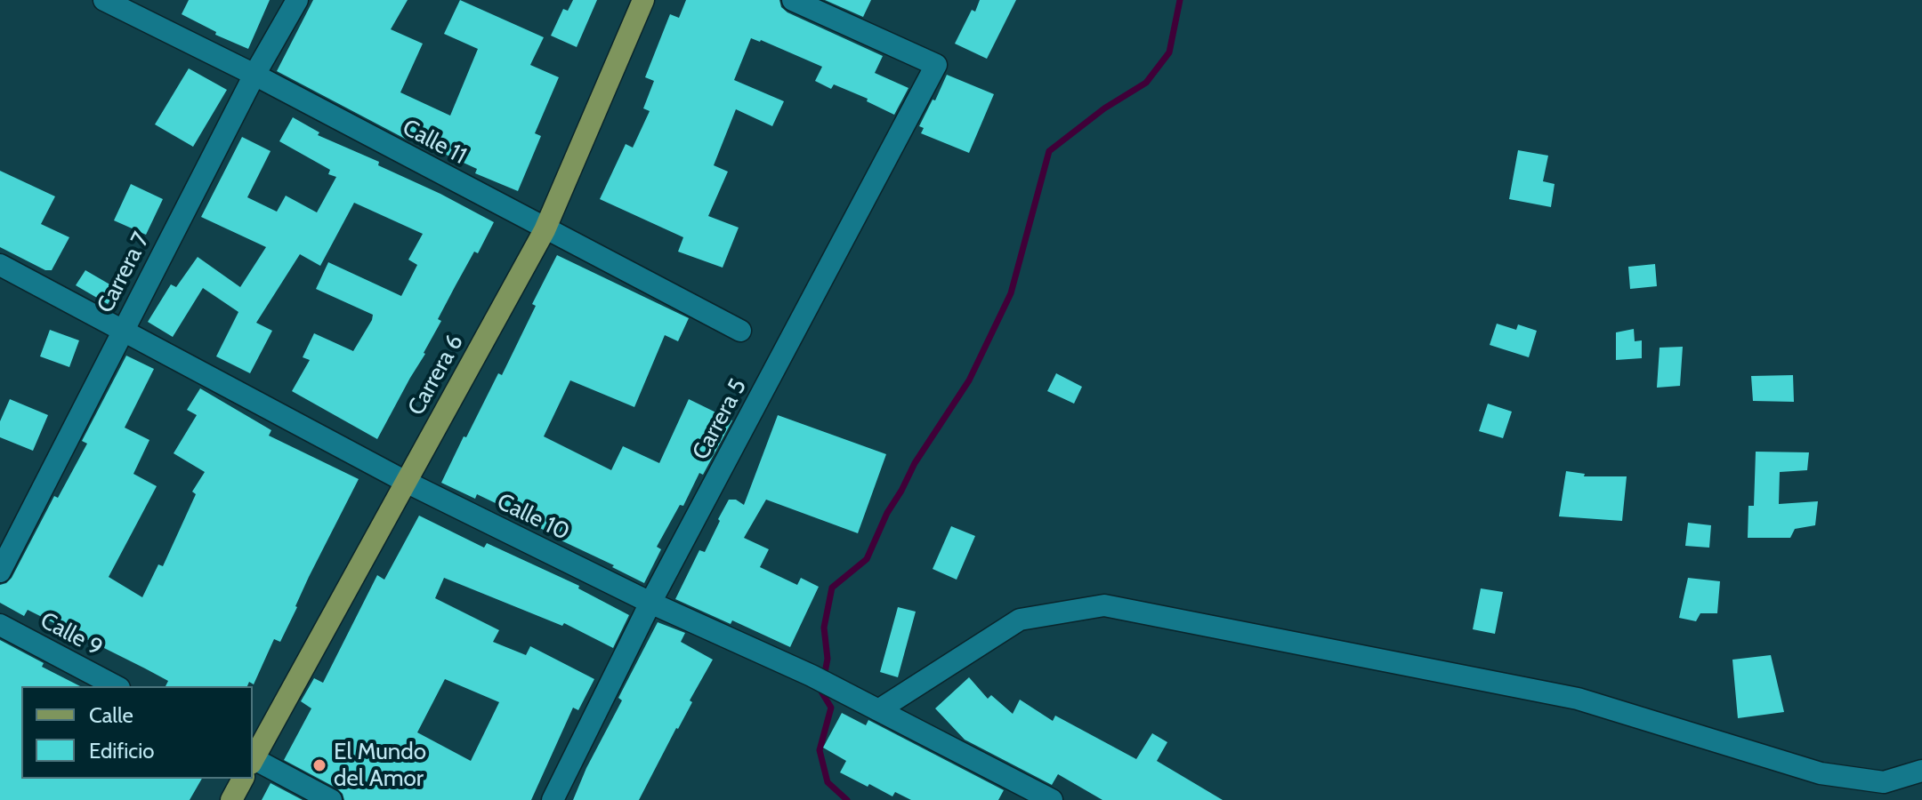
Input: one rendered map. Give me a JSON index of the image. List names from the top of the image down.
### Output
{
  "streets": {
    "main road": ["Carrera 6"],
    "street": [
      "Calle 11",
      "Carrera 7",
      "Carrera 5",
      "Calle 10",
      "Calle 9"
    ]
  },
  "crossings": [
    ["Calle 11", "Carrera 7"],
    ["Calle 11", "Carrera 6"],
    ["Carrera 7", "Calle 10"],
    ["Carrera 6", "Calle 10"],
    ["Carrera 5", "Calle 10"]
  ],
  "places": ["El Mundo del Amor"],
  "legend": ["Calle", "Edificio"]
}
